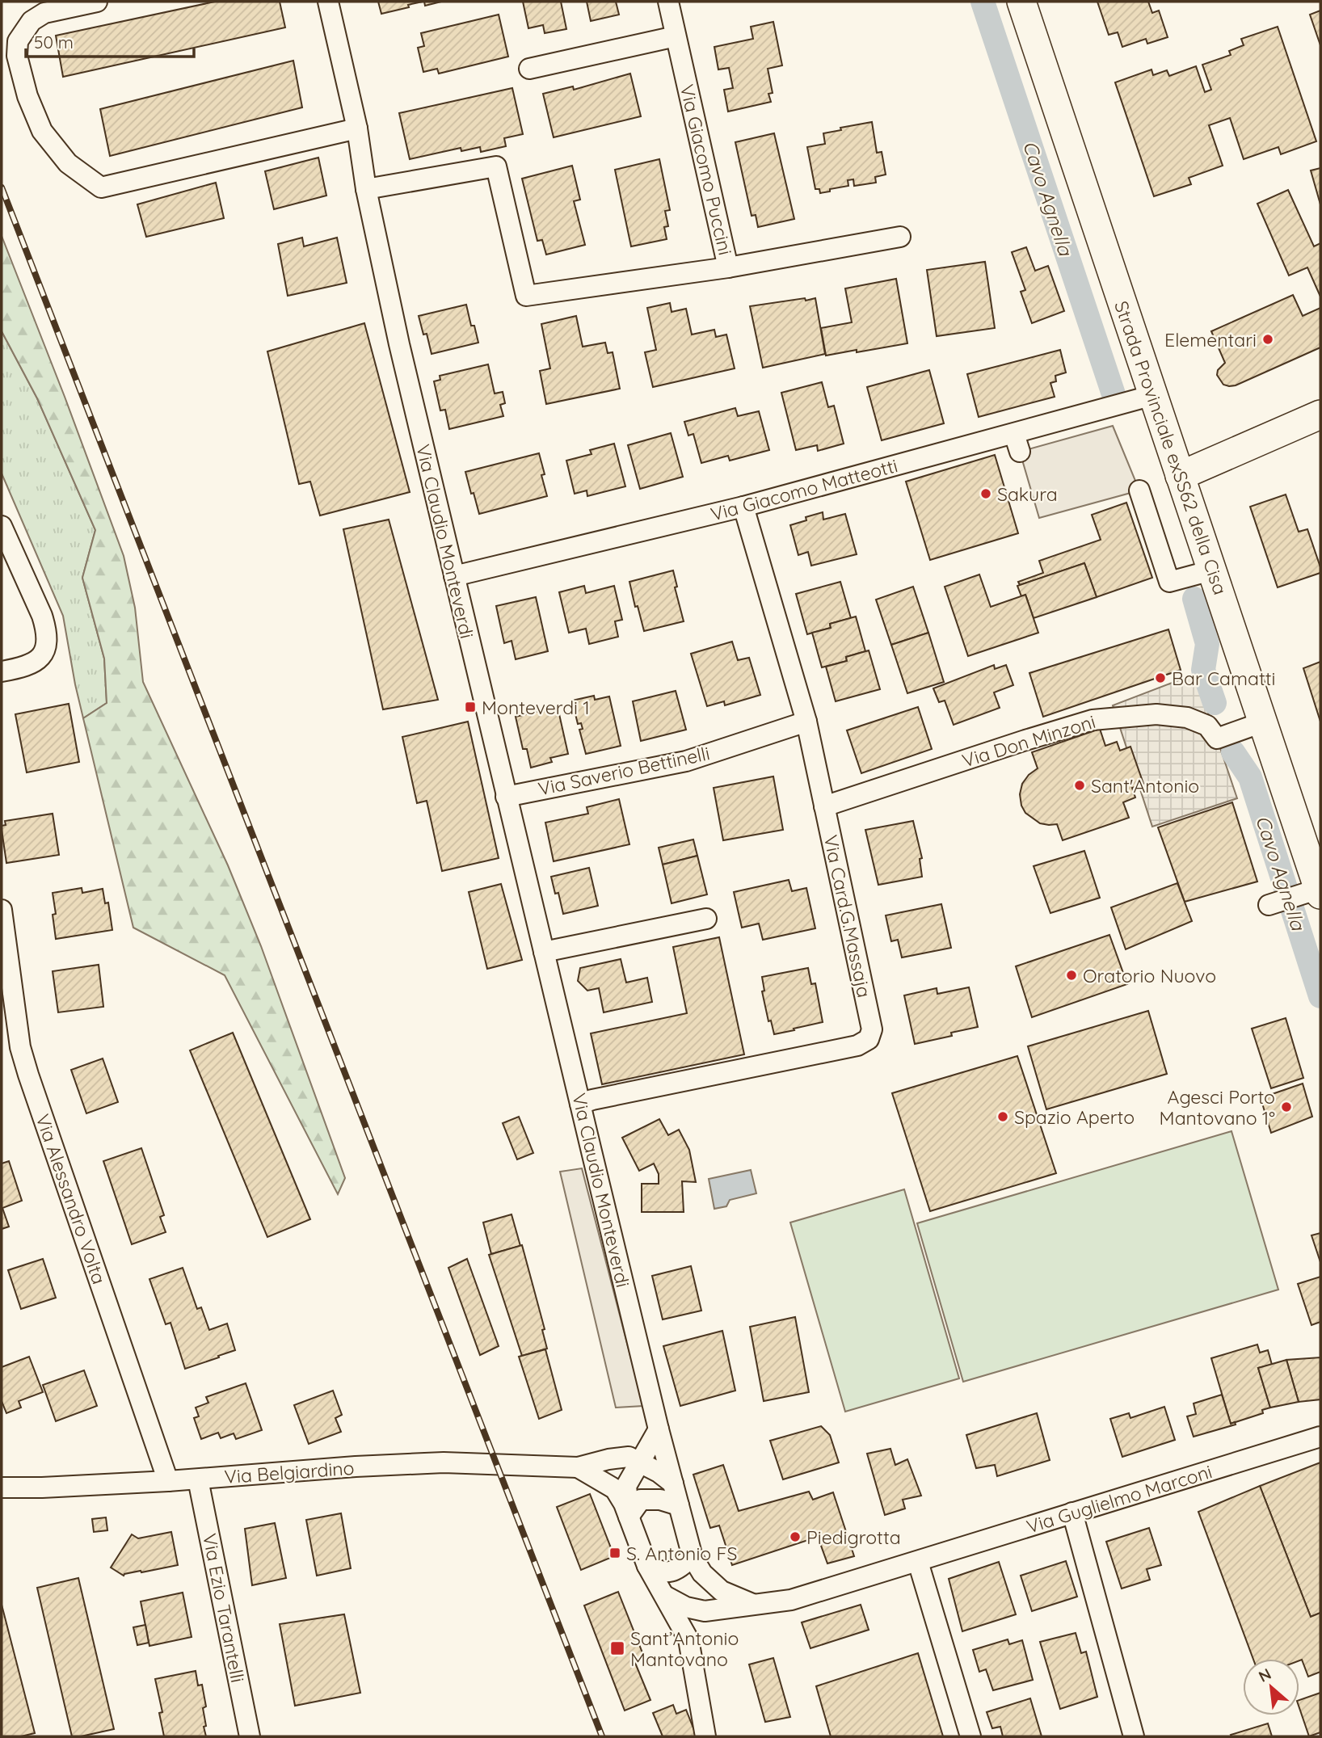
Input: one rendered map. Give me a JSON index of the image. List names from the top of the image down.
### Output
{
  "streets": {
    "street": [
      "Via Giacomo Puccini",
      "Strada Provinciale exSS62 della Cisa",
      "Via Giacomo Matteotti",
      "Via Claudio Monteverdi",
      "Via Don Minzoni",
      "Via Saverio Bettinelli",
      "Via Card.G.Massaja",
      "Via Alessandro Volta",
      "Via Belgiardino",
      "Via Guglielmo Marconi",
      "Via Ezio Tarantelli"
    ]
  },
  "crossings": [
    ["Strada Provinciale exSS62 della Cisa", "Via Giacomo Matteotti"],
    ["Strada Provinciale exSS62 della Cisa", "Via Don Minzoni"],
    ["Via Giacomo Matteotti", "Via Claudio Monteverdi"],
    ["Via Giacomo Matteotti", "Via Card.G.Massaja"],
    ["Via Claudio Monteverdi", "Via Saverio Bettinelli"],
    ["Via Claudio Monteverdi", "Via Card.G.Massaja"],
    ["Via Don Minzoni", "Via Card.G.Massaja"],
    ["Via Saverio Bettinelli", "Via Card.G.Massaja"],
    ["Via Alessandro Volta", "Via Belgiardino"],
    ["Via Belgiardino", "Via Ezio Tarantelli"]
  ],
  "water": ["Cavo Agnella"],
  "places": {
    "other": [
      "Elementari",
      "Sakura",
      "Bar Camatti",
      "Sant'Antonio",
      "Oratorio Nuovo",
      "Agesci Porto Mantovano 1°",
      "Spazio Aperto",
      "Piedigrotta"
    ],
    "transit": ["Monteverdi 1", "S. Antonio FS", "Sant’Antonio Mantovano"]
  },
  "scale_bar": "50 m",
  "north": "top left"
}
